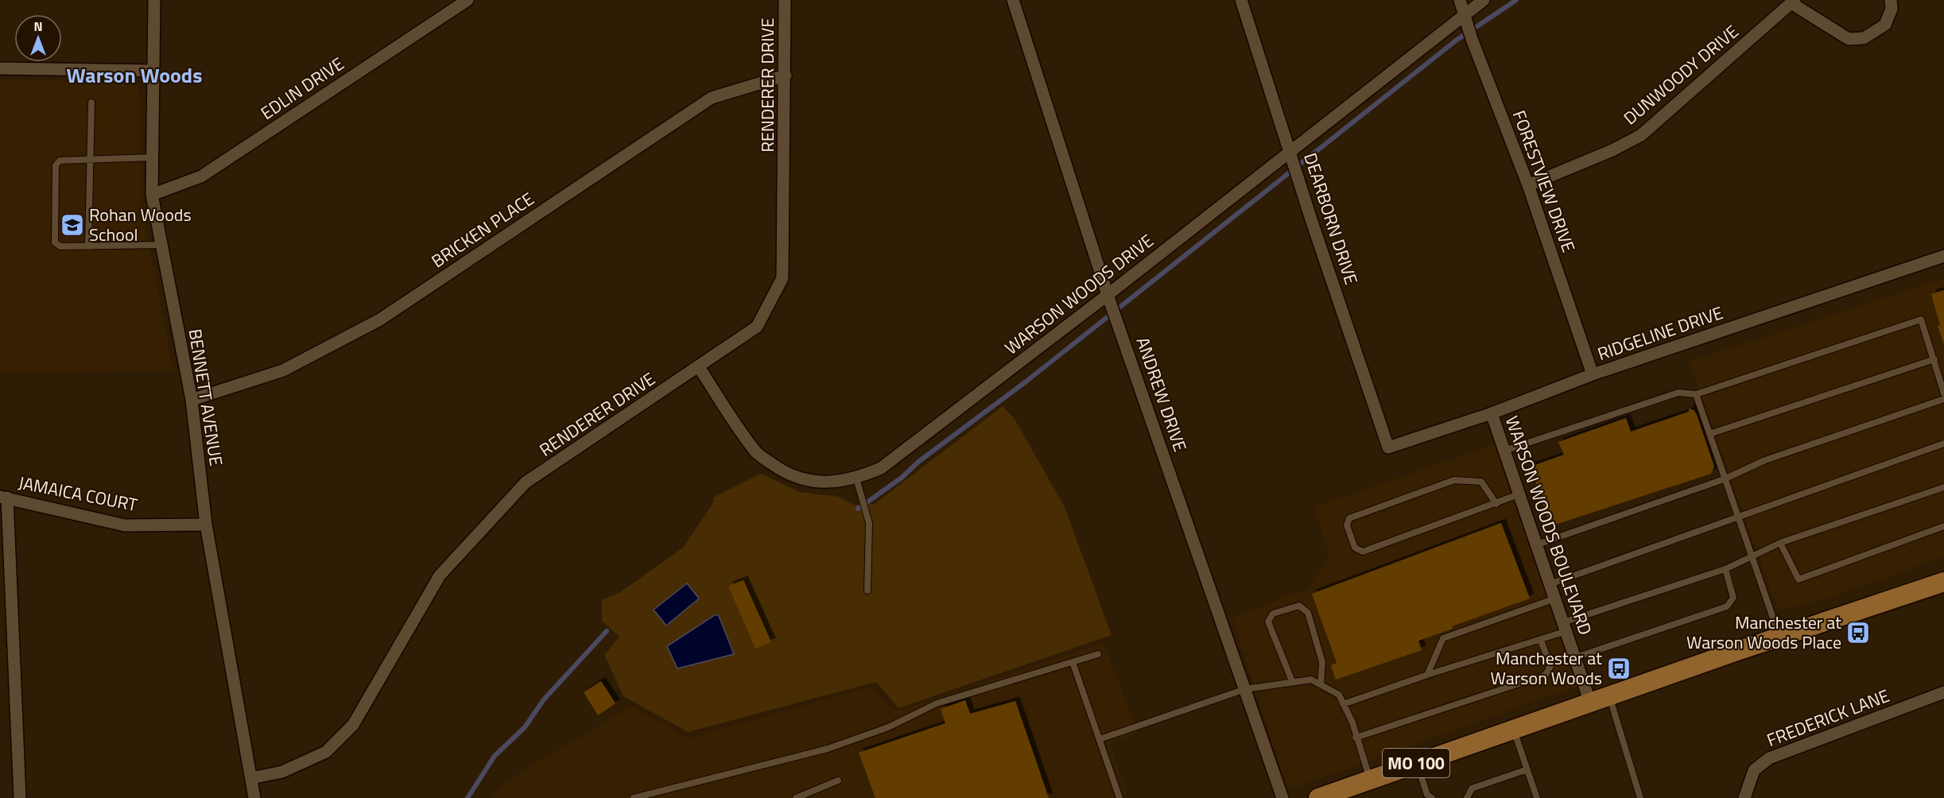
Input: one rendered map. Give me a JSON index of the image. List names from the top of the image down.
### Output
{
  "streets": {
    "main road": ["MO 100"],
    "street": [
      "DUNWOODY DRIVE",
      "RENDERER DRIVE",
      "EDLIN DRIVE",
      "FORESTVIEW DRIVE",
      "DEARBORN DRIVE",
      "BRICKEN PLACE",
      "WARSON WOODS DRIVE",
      "RIDGELINE DRIVE",
      "ANDREW DRIVE",
      "BENNETT AVENUE",
      "JAMAICA COURT",
      "WARSON WOODS BOULEVARD",
      "FREDERICK LANE"
    ]
  },
  "crossings": [
    ["DUNWOODY DRIVE", "FORESTVIEW DRIVE"],
    ["RENDERER DRIVE", "BRICKEN PLACE"],
    ["RENDERER DRIVE", "WARSON WOODS DRIVE"],
    ["RENDERER DRIVE", "BENNETT AVENUE"],
    ["EDLIN DRIVE", "BENNETT AVENUE"],
    ["FORESTVIEW DRIVE", "WARSON WOODS DRIVE"],
    ["FORESTVIEW DRIVE", "RIDGELINE DRIVE"],
    ["DEARBORN DRIVE", "WARSON WOODS DRIVE"],
    ["DEARBORN DRIVE", "RIDGELINE DRIVE"],
    ["BRICKEN PLACE", "BENNETT AVENUE"],
    ["WARSON WOODS DRIVE", "ANDREW DRIVE"],
    ["RIDGELINE DRIVE", "WARSON WOODS BOULEVARD"],
    ["BENNETT AVENUE", "JAMAICA COURT"],
    ["WARSON WOODS BOULEVARD", "MO 100"]
  ],
  "districts": ["Warson Woods"],
  "places": {
    "school or university": ["Rohan Woods School"],
    "bus stop": ["Manchester at Warson Woods Place", "Manchester at Warson Woods"]
  },
  "north": "top"
}
